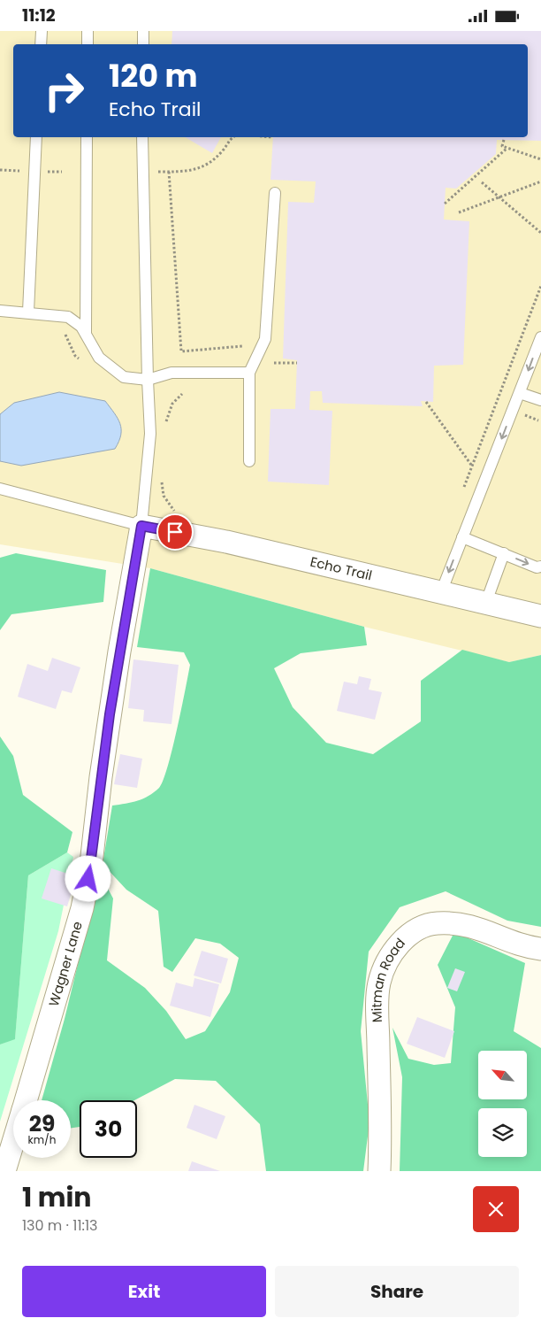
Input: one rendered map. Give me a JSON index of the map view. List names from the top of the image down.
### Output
{
  "streets": {
    "street": ["Echo Trail", "Wagner Lane", "Mitman Road"]
  },
  "crossings": [
    ["Echo Trail", "Wagner Lane"]
  ],
  "north": "top left",
  "page": {
    "status": "11:12",
    "turn": ["120 m", "Echo Trail"],
    "speed": "29 km/h",
    "limit": "30",
    "heading": ["1 min", "130 m · 11:13"],
    "buttons": ["Exit", "Share"]
  }
}
